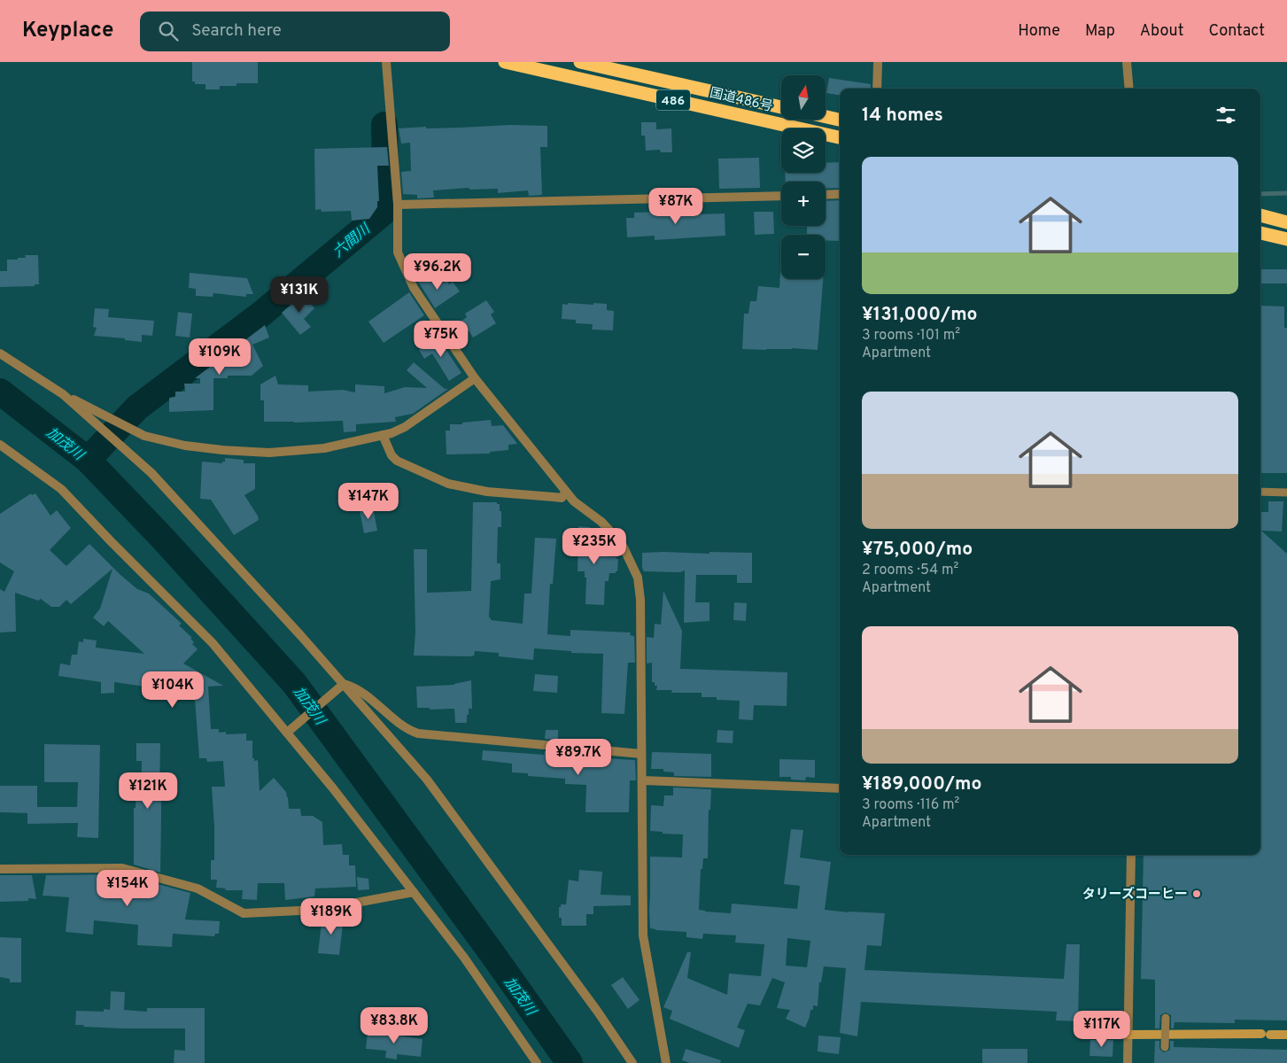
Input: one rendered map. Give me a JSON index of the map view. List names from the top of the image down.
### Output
{
  "streets": {
    "highway": ["国道486号", "486"]
  },
  "water": ["六間川", "加茂川"],
  "places": ["タリーズコーヒー"],
  "north": "top",
  "page": {
    "header": "Keyplace",
    "search": "Search here",
    "nav": [
      "Home",
      "Map",
      "About",
      "Contact"
    ],
    "map_buttons": ["+", "−"],
    "heading": "14 homes",
    "list": [
      {
        "name": "¥131,000/mo",
        "note": "3 rooms · 101 m² · Apartment"
      },
      {
        "name": "¥75,000/mo",
        "note": "2 rooms · 54 m² · Apartment"
      },
      {
        "name": "¥189,000/mo",
        "note": "3 rooms · 116 m² · Apartment"
      }
    ],
    "price": [
      "¥87K",
      "¥96.2K",
      "¥131K",
      "¥75K",
      "¥109K",
      "¥147K",
      "¥235K",
      "¥104K",
      "¥89.7K",
      "¥121K",
      "¥154K",
      "¥189K",
      "¥83.8K",
      "¥117K"
    ]
  }
}
